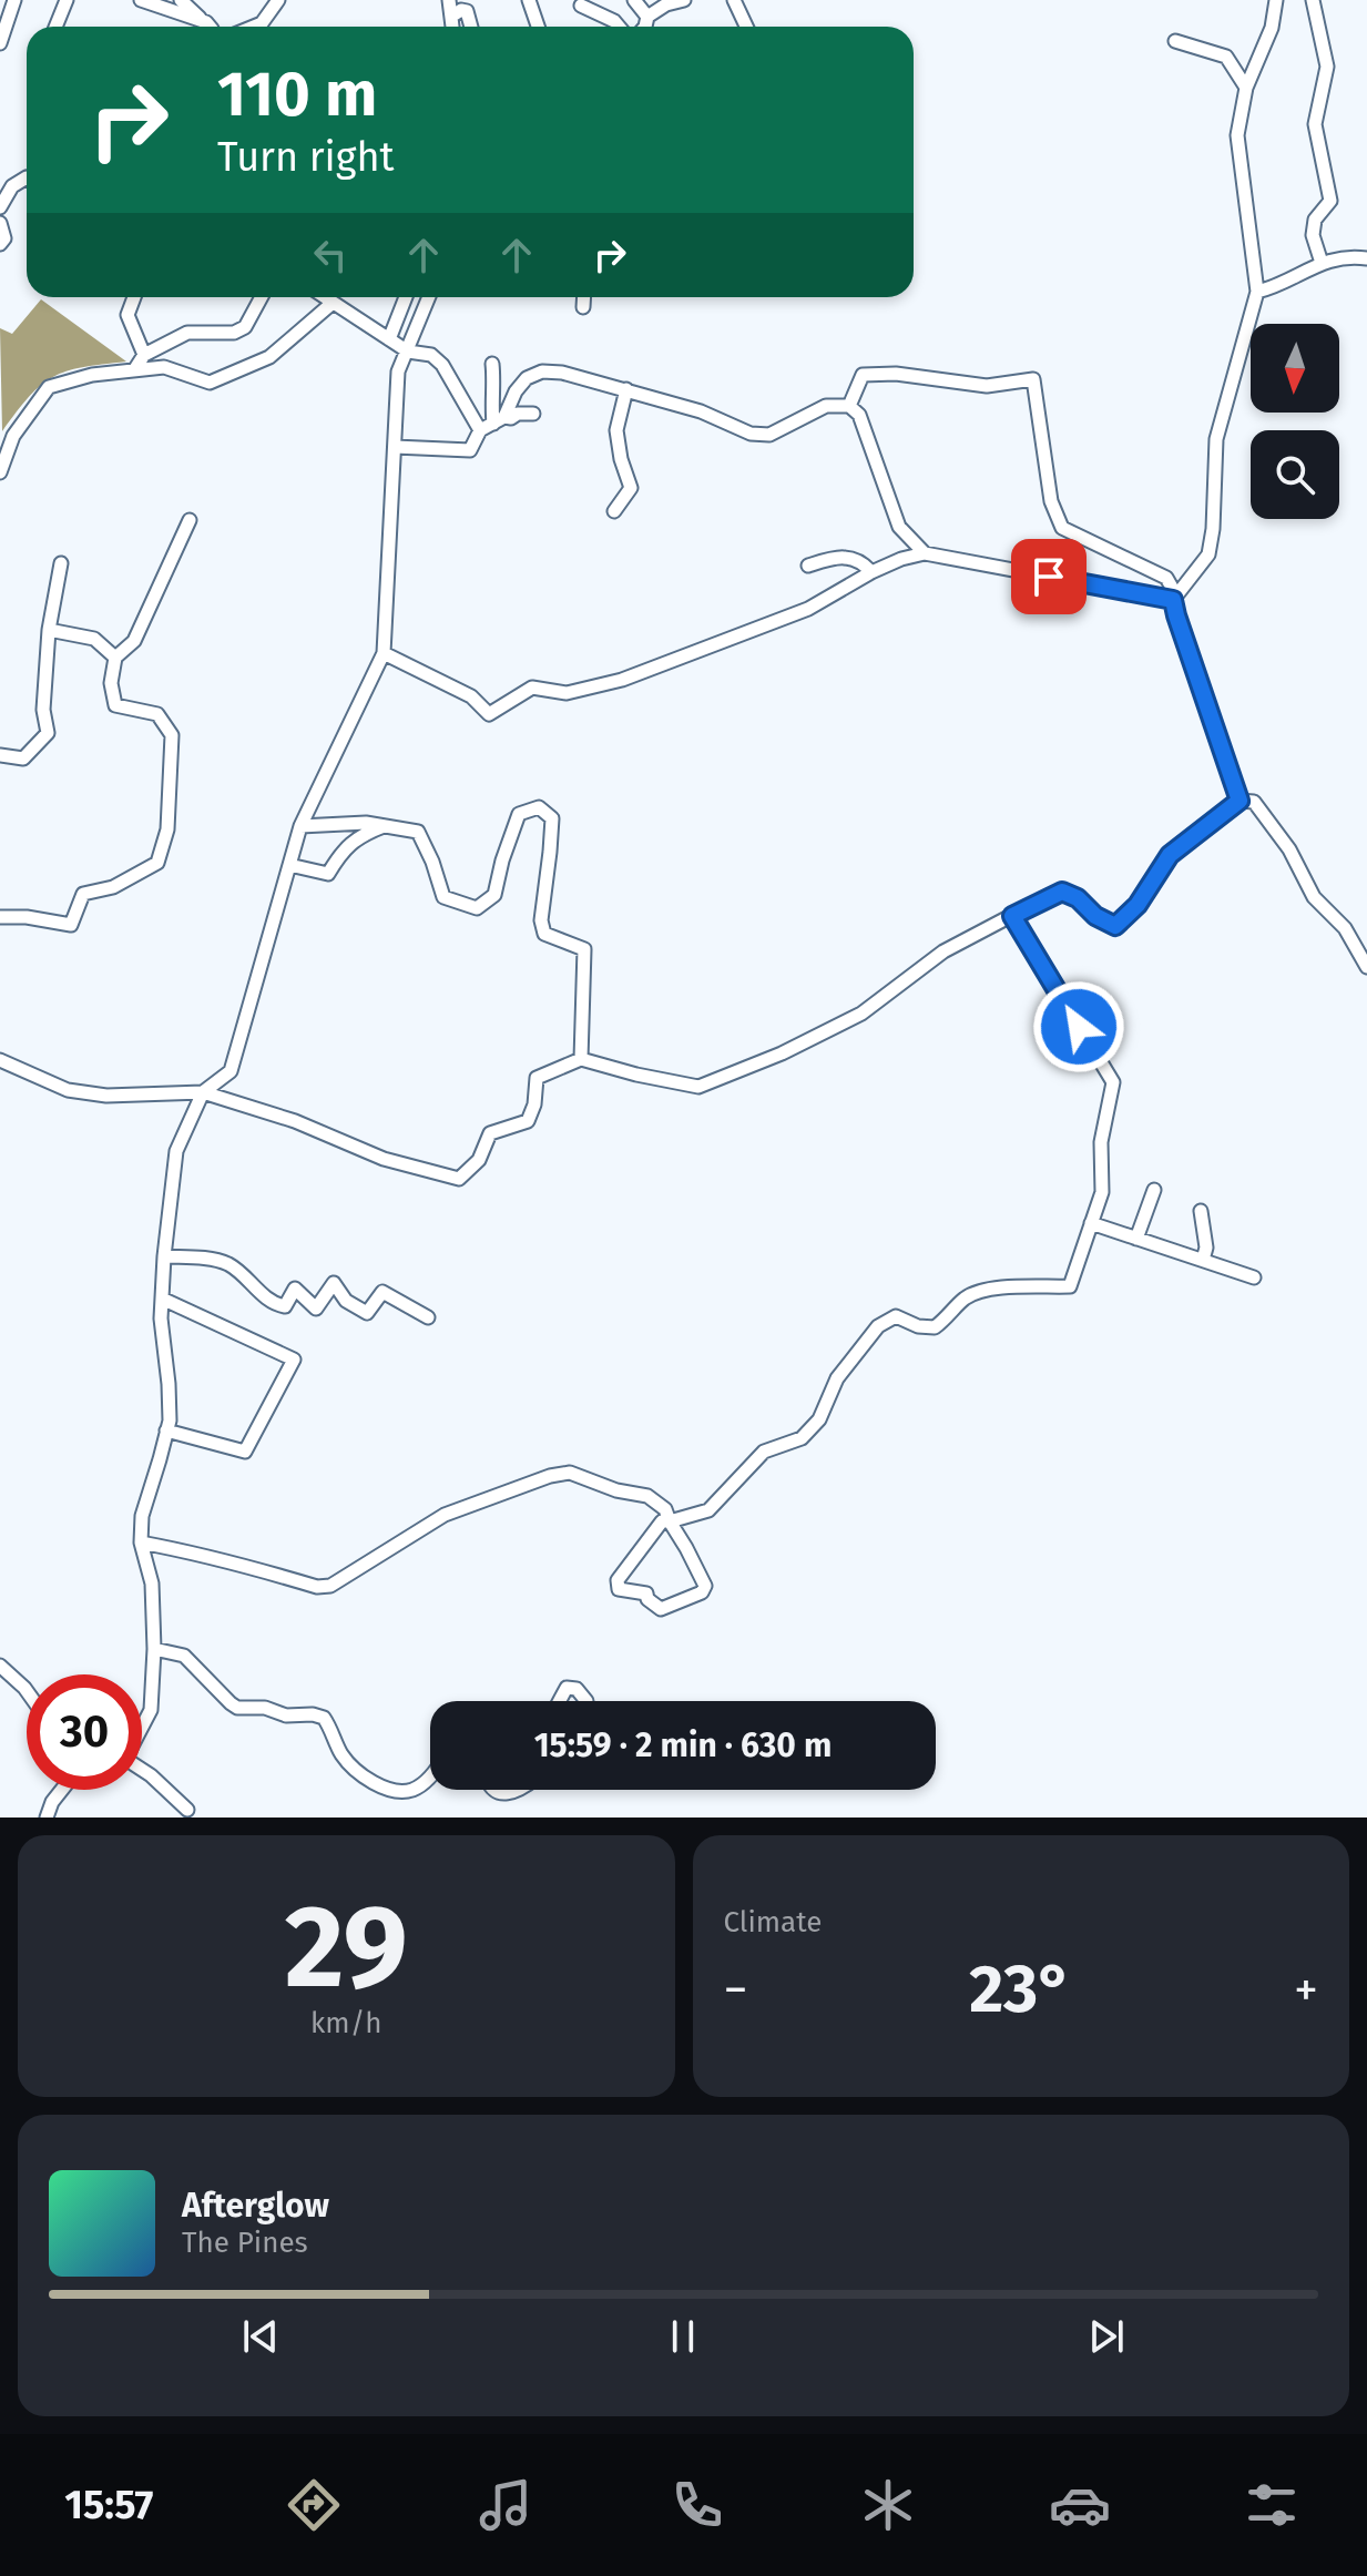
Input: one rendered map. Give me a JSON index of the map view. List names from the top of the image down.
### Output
{
  "north": "bottom",
  "page": {
    "turn": ["110 m", "Turn right"],
    "limit": "30",
    "trip": "15:59 · 2 min · 630 m",
    "tile": [
      ["29", "km/h"],
      "Climate"
    ],
    "heat": ["−", "23°", "+"],
    "song": ["Afterglow", "The Pines"],
    "tabs": "15:57"
  }
}
